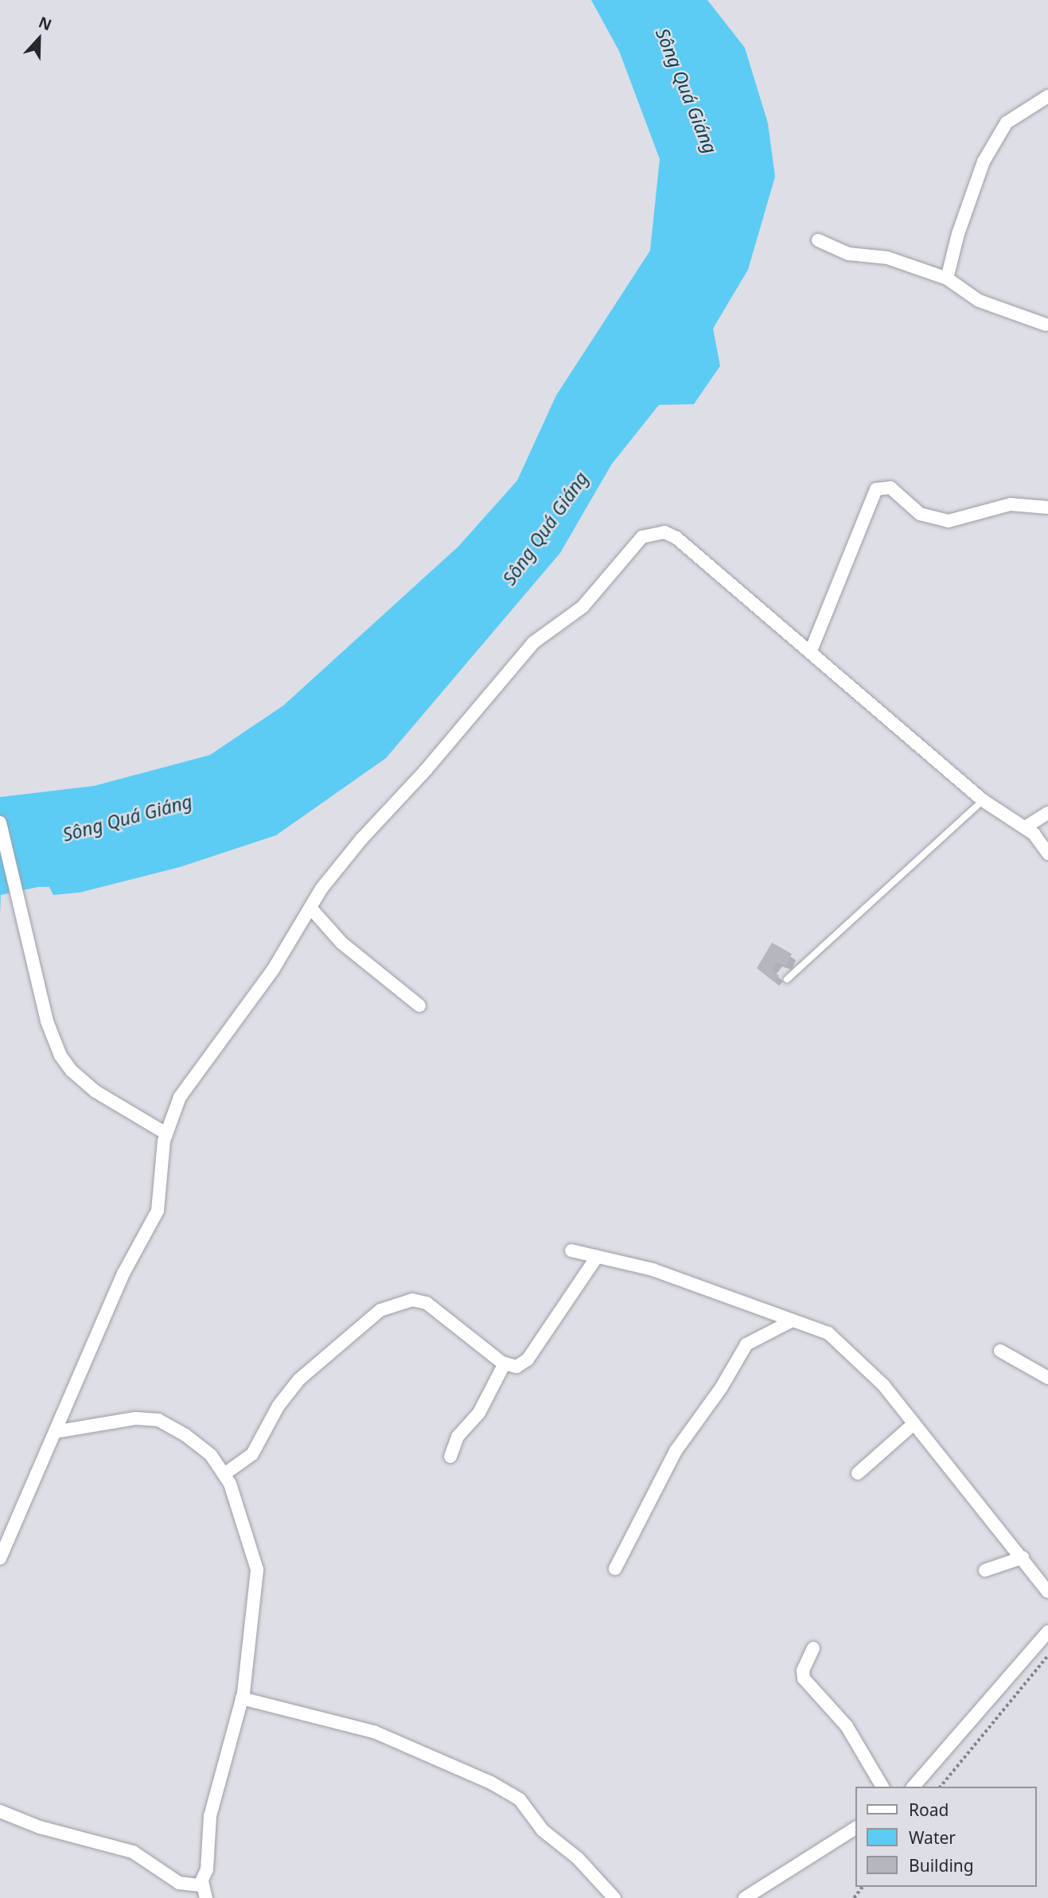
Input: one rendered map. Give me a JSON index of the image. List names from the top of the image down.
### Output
{
  "water": ["Sông Quá Giáng"],
  "legend": ["Road", "Water", "Building"],
  "north": "top"
}
